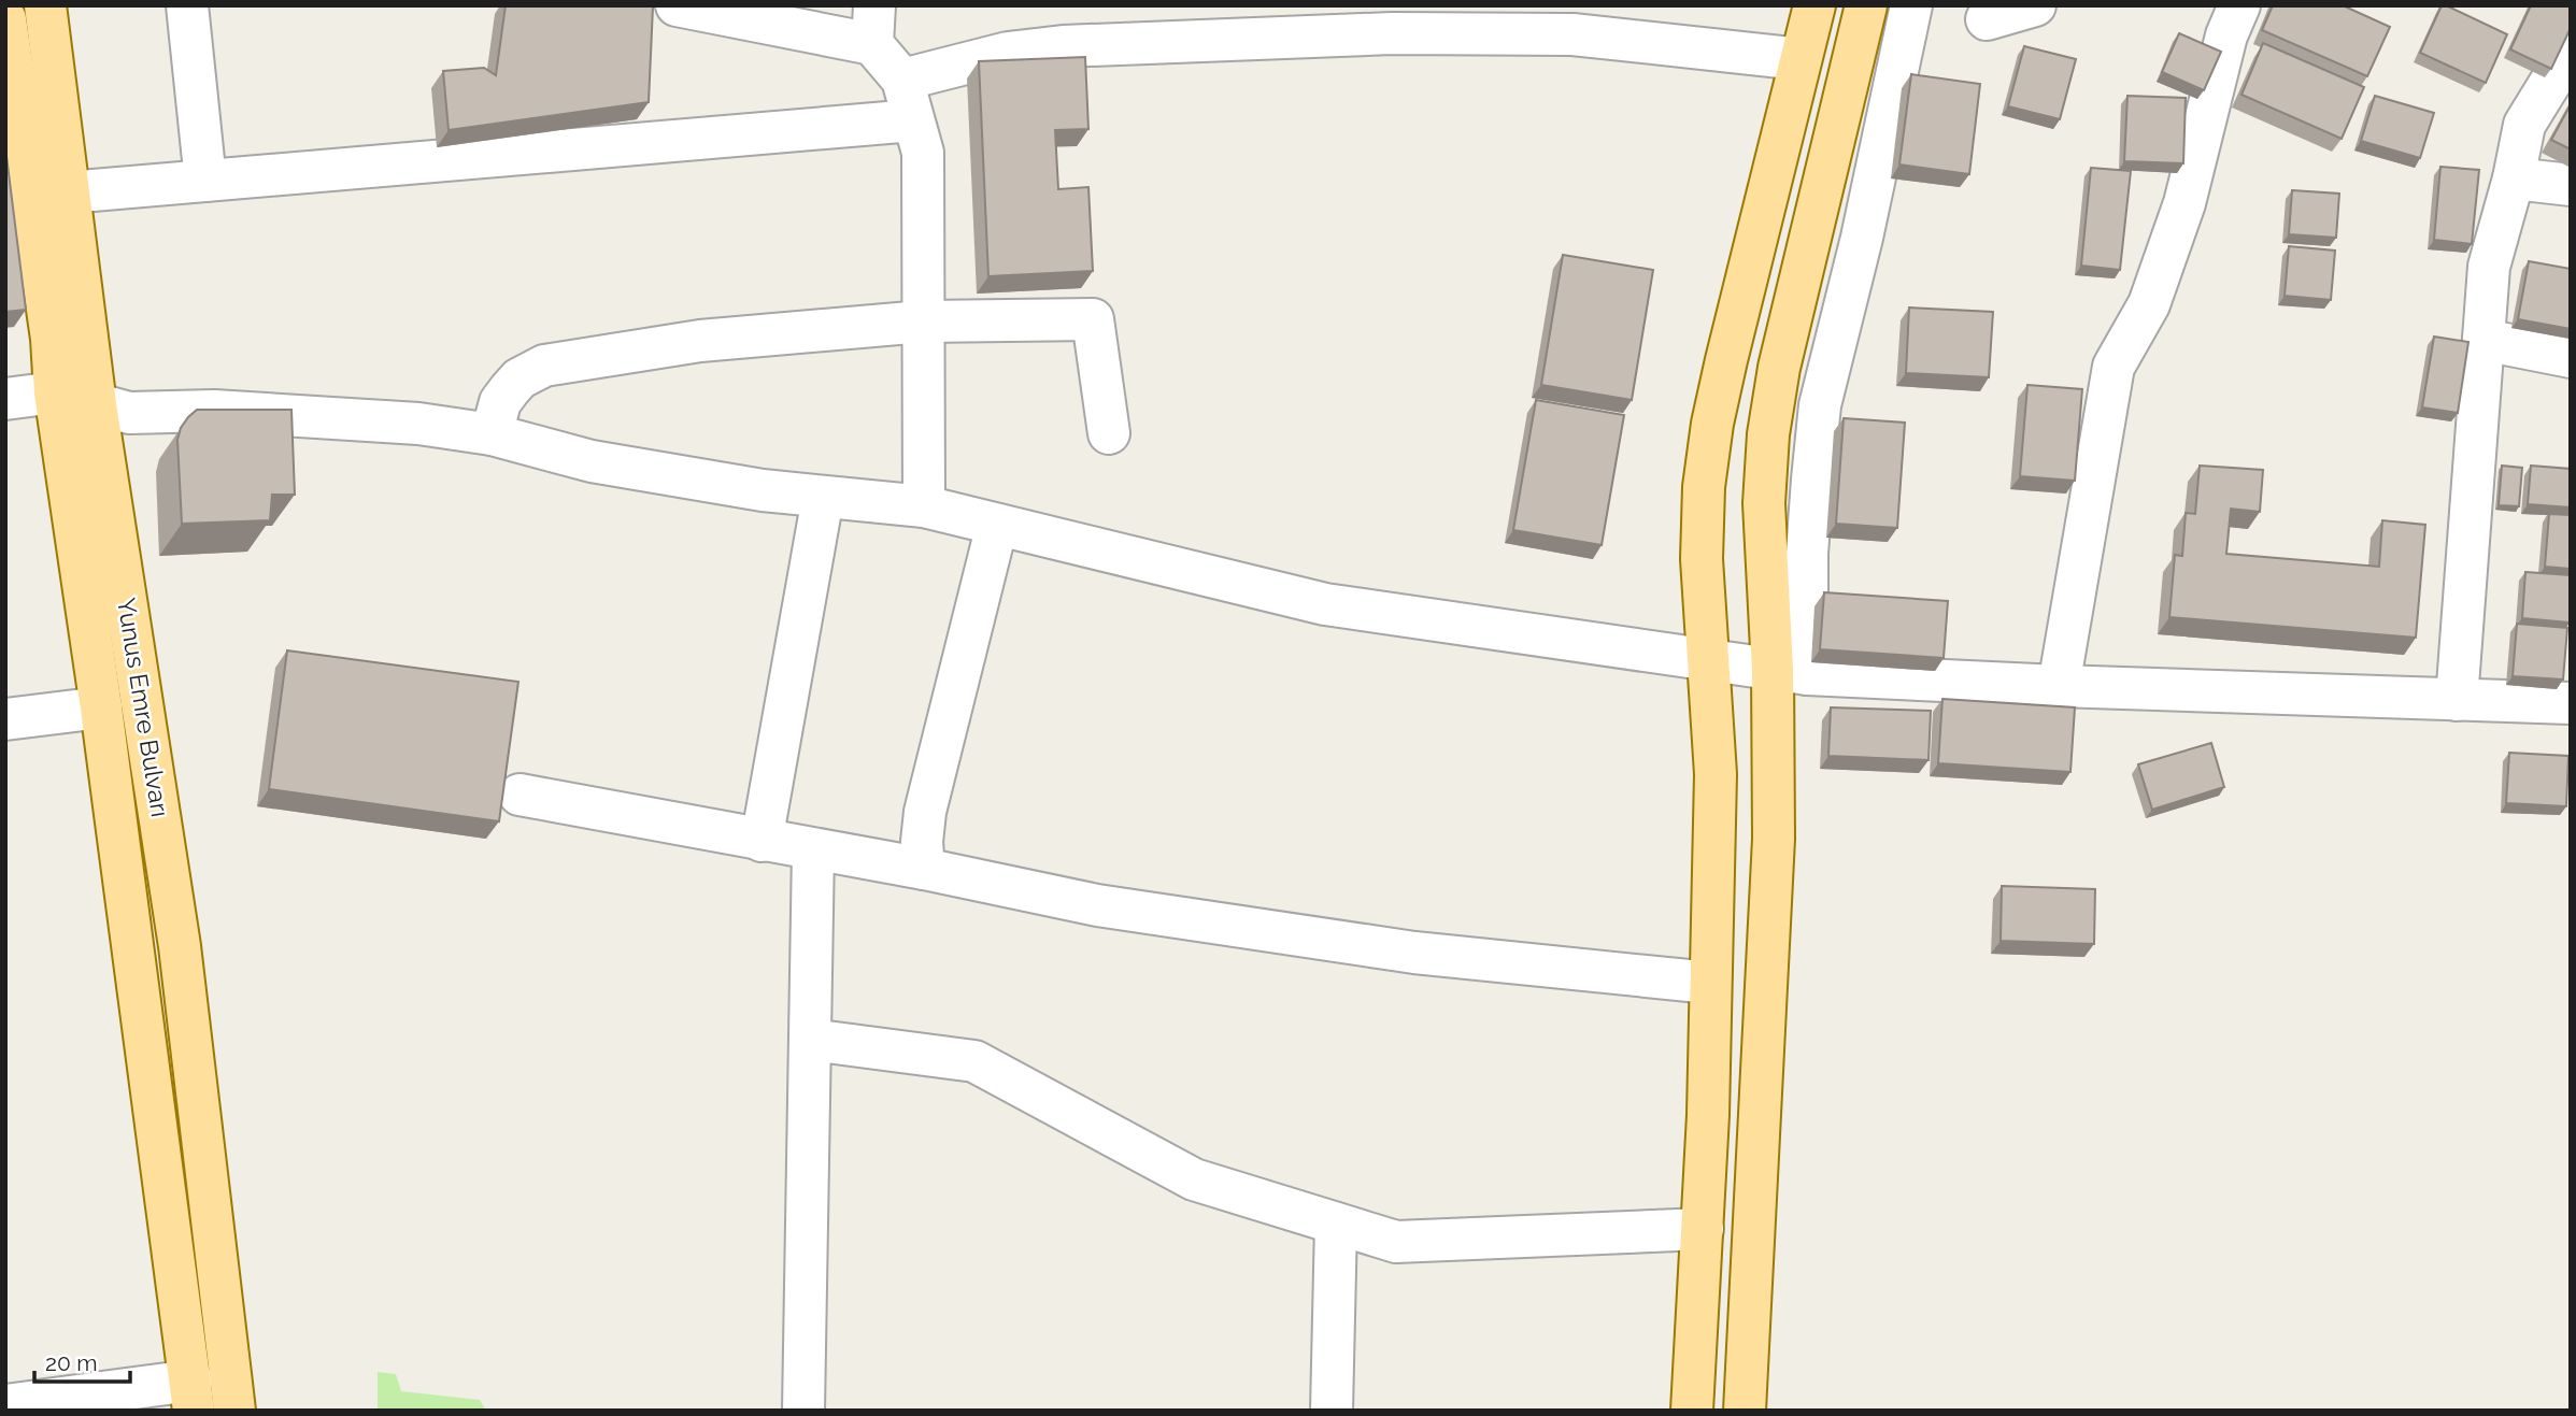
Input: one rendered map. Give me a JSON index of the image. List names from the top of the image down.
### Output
{
  "streets": {
    "main road": ["Yunus Emre Bulvarı"]
  },
  "scale_bar": "20 m"
}
